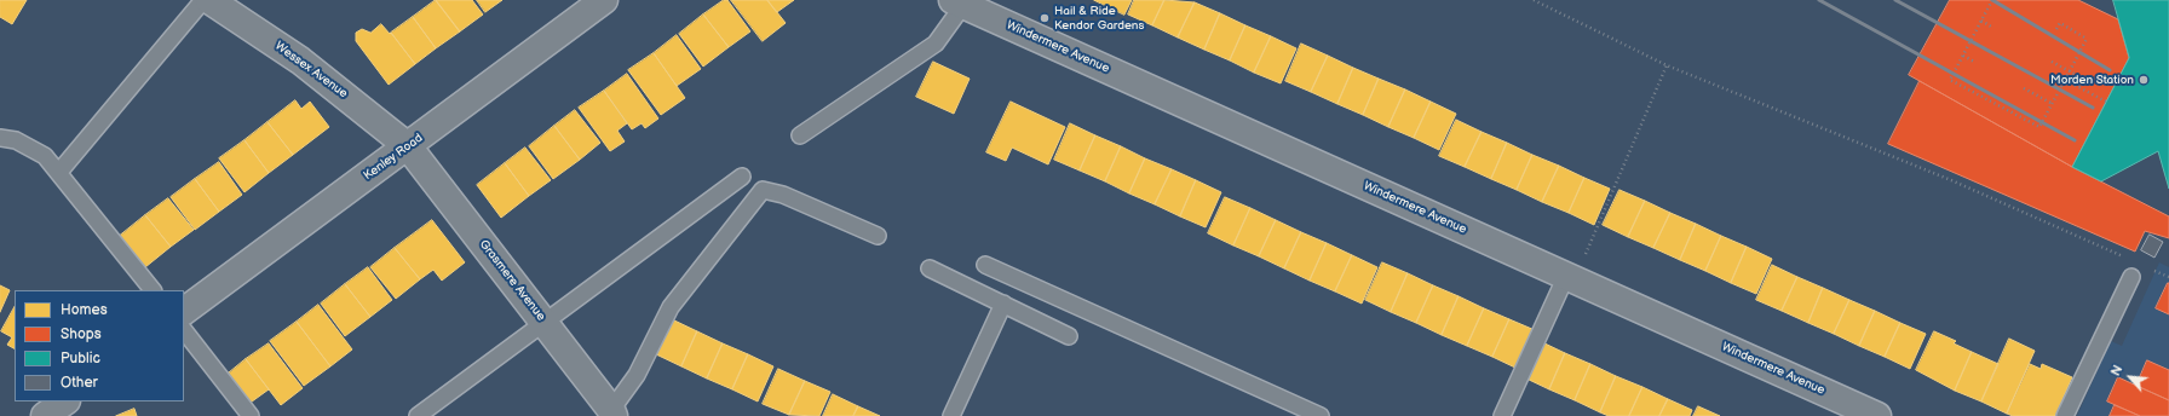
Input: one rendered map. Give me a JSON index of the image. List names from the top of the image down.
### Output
{
  "streets": {
    "street": [
      "Windermere Avenue",
      "Wessex Avenue",
      "Kenley Road",
      "Grasmere Avenue"
    ]
  },
  "crossings": [
    ["Wessex Avenue", "Kenley Road"],
    ["Wessex Avenue", "Grasmere Avenue"],
    ["Kenley Road", "Grasmere Avenue"]
  ],
  "places": ["Hail & Ride Kendor Gardens", "Morden Station"],
  "legend": [
    "Homes",
    "Shops",
    "Public",
    "Other"
  ],
  "north": "top left"
}
